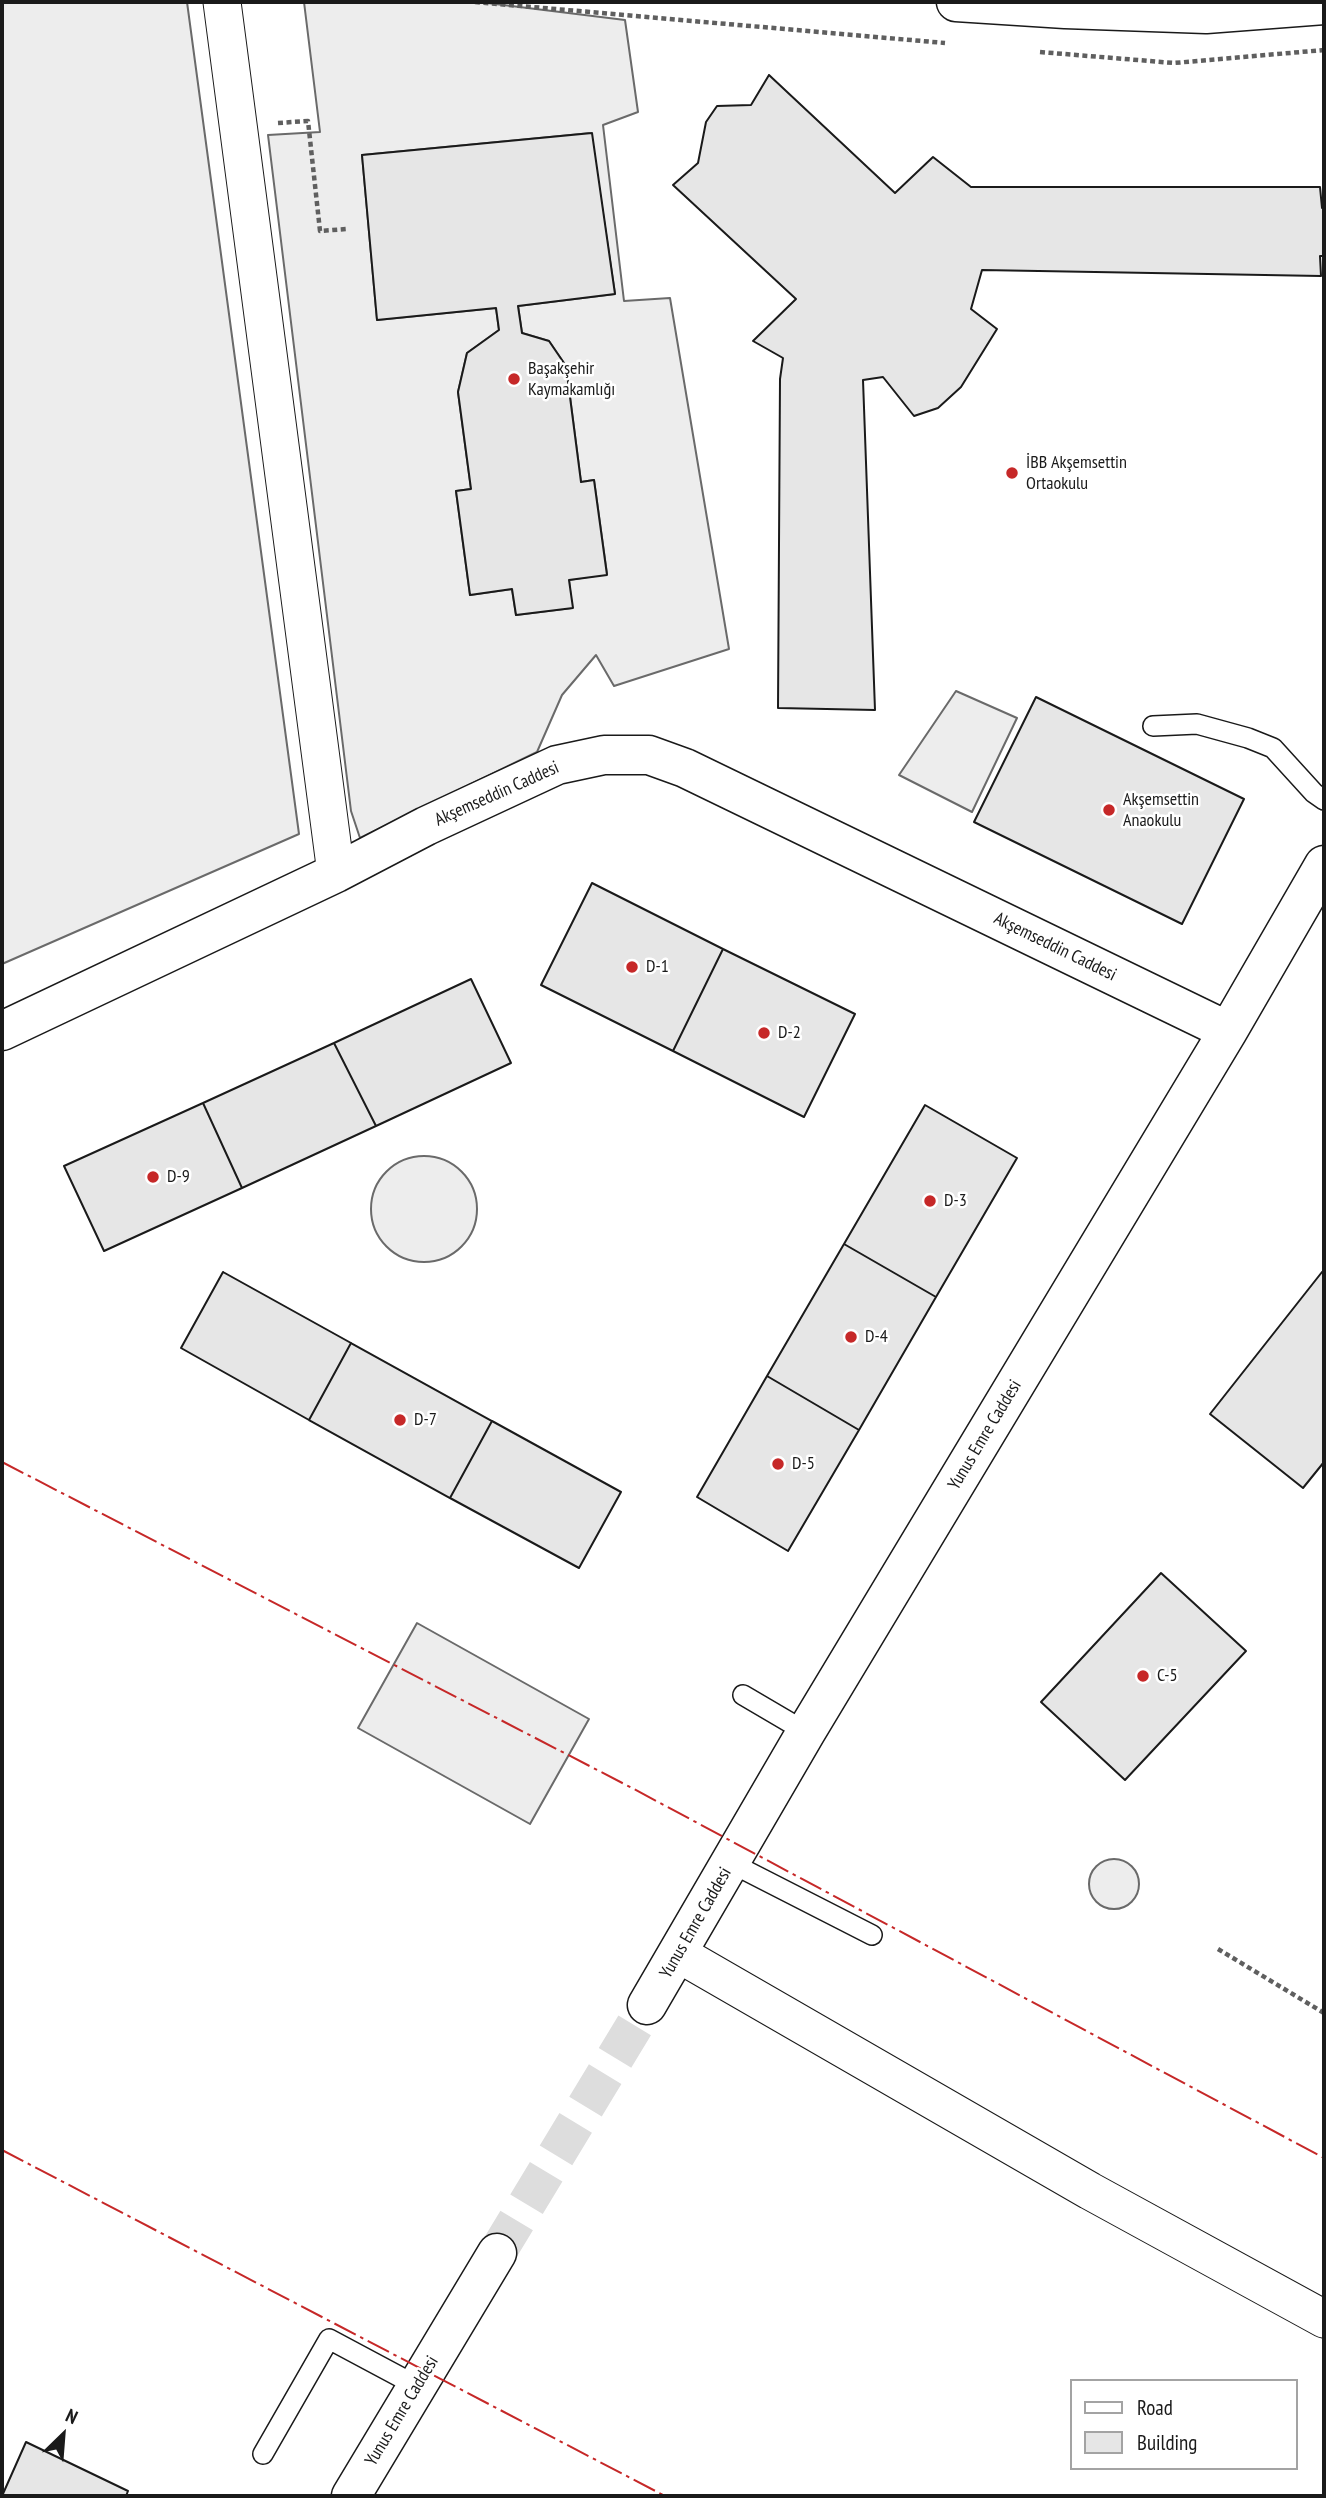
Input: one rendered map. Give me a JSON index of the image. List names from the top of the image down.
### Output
{
  "streets": {
    "street": ["Akşemseddin Caddesi", "Yunus Emre Caddesi"]
  },
  "crossings": [
    ["Akşemseddin Caddesi", "Yunus Emre Caddesi"]
  ],
  "places": [
    "Başakşehir Kaymakamlığı",
    "İBB Akşemsettin Ortaokulu",
    "Akşemsettin Anaokulu",
    "D-1",
    "D-2",
    "D-9",
    "D-3",
    "D-4",
    "D-7",
    "D-5",
    "C-5"
  ],
  "legend": ["Road", "Building"],
  "north": "top right"
}
